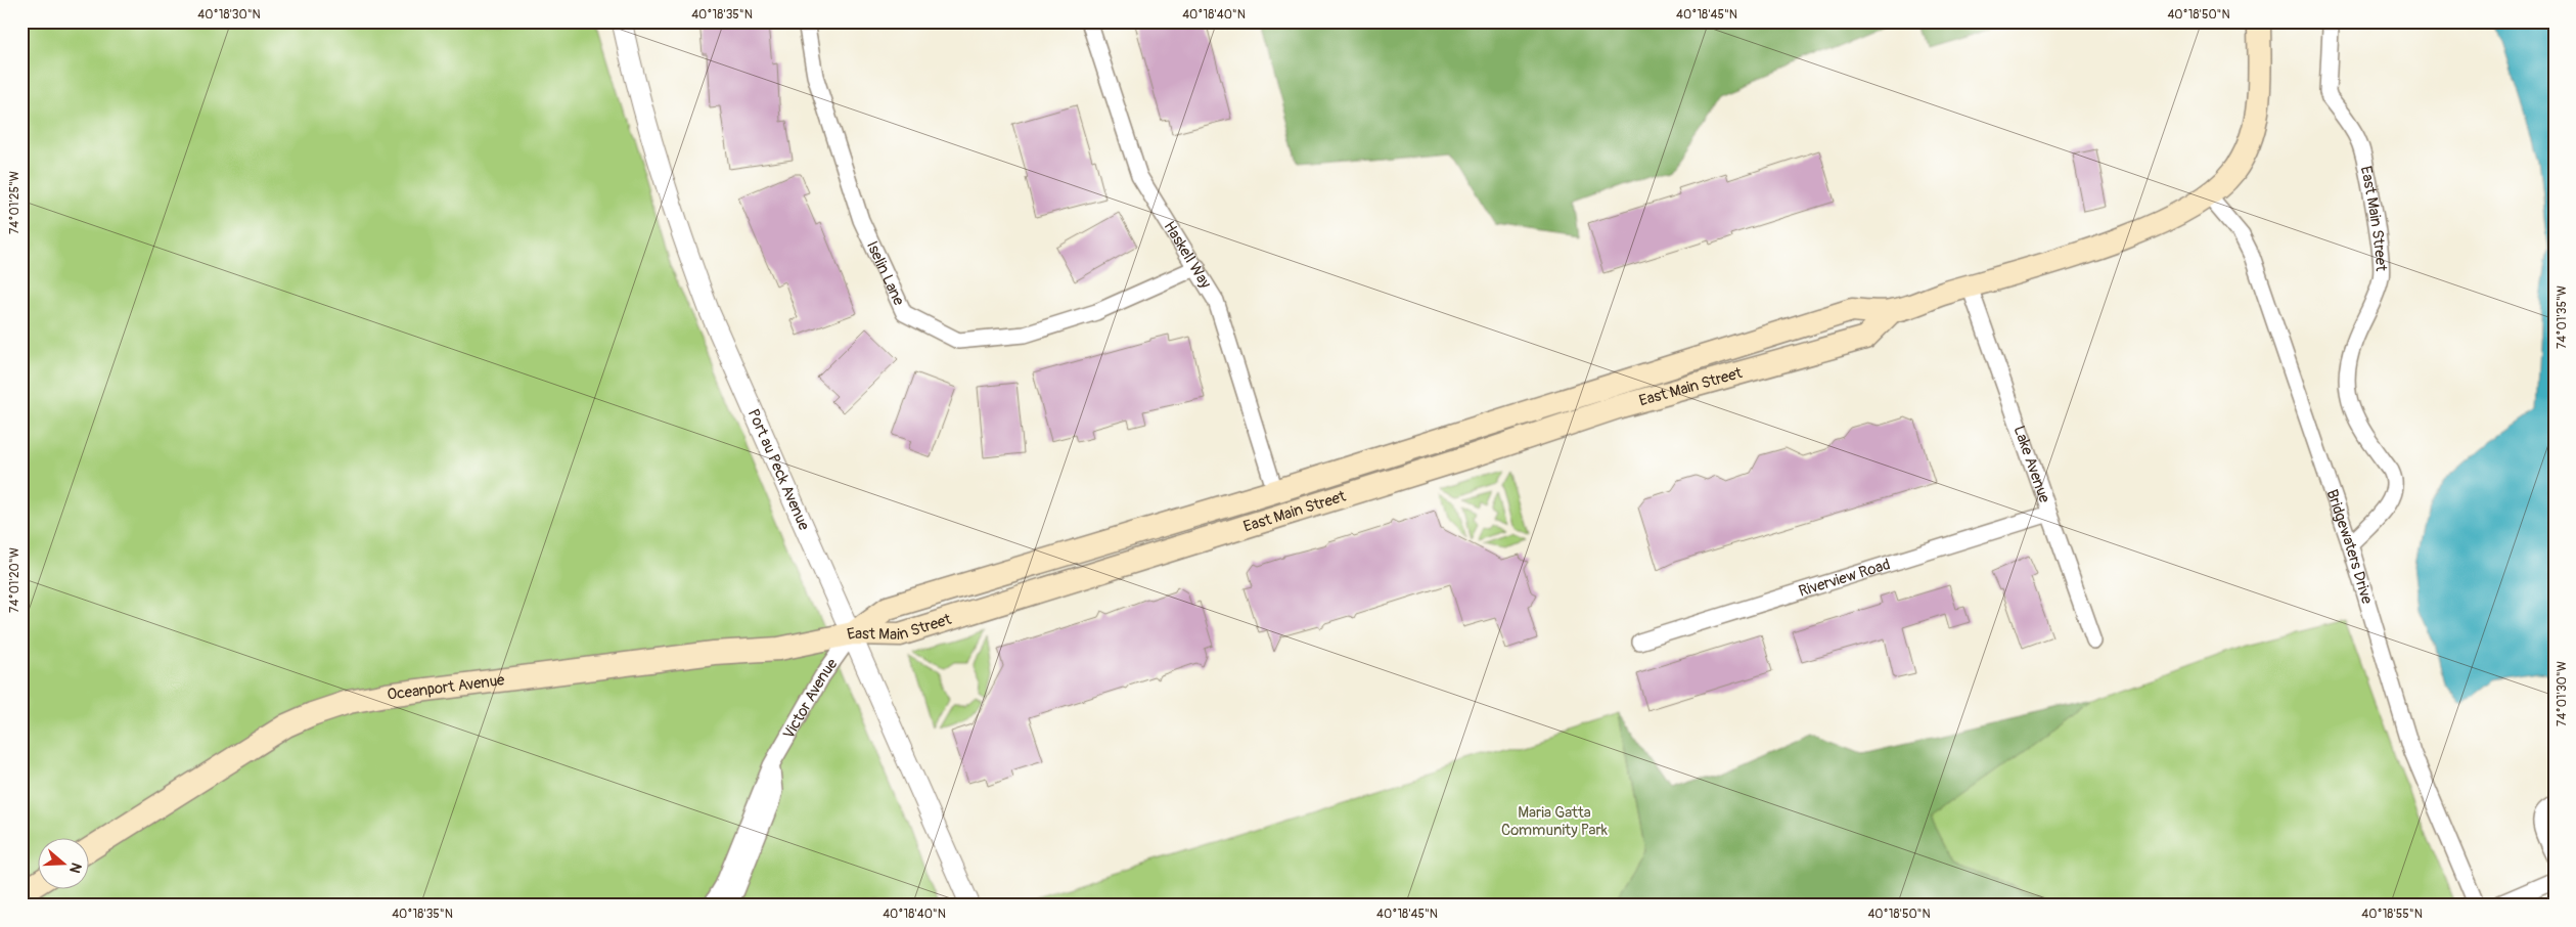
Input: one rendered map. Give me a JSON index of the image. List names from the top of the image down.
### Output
{
  "streets": {
    "main road": ["East Main Street", "Oceanport Avenue"],
    "street": [
      "Haskell Way",
      "Iselin Lane",
      "Lake Avenue",
      "Port au Peck Avenue",
      "Bridgewaters Drive",
      "Riverview Road",
      "Victor Avenue"
    ]
  },
  "crossings": [
    ["East Main Street", "Haskell Way"],
    ["East Main Street", "Lake Avenue"],
    ["East Main Street", "Port au Peck Avenue"],
    ["East Main Street", "Bridgewaters Drive"],
    ["East Main Street", "Oceanport Avenue"],
    ["East Main Street", "Victor Avenue"],
    ["Haskell Way", "Iselin Lane"],
    ["Lake Avenue", "Riverview Road"],
    ["Port au Peck Avenue", "Oceanport Avenue"],
    ["Port au Peck Avenue", "Victor Avenue"],
    ["Oceanport Avenue", "Victor Avenue"]
  ],
  "parks": ["Maria Gatta Community Park"],
  "north": "right",
  "coordinates": [
    "40°18'30\"N",
    "40°18'35\"N",
    "40°18'40\"N",
    "40°18'45\"N",
    "40°18'50\"N",
    "74°01'25\"W",
    "74°01'35\"W",
    "74°01'20\"W",
    "74°01'30\"W",
    "40°18'55\"N"
  ]
}
